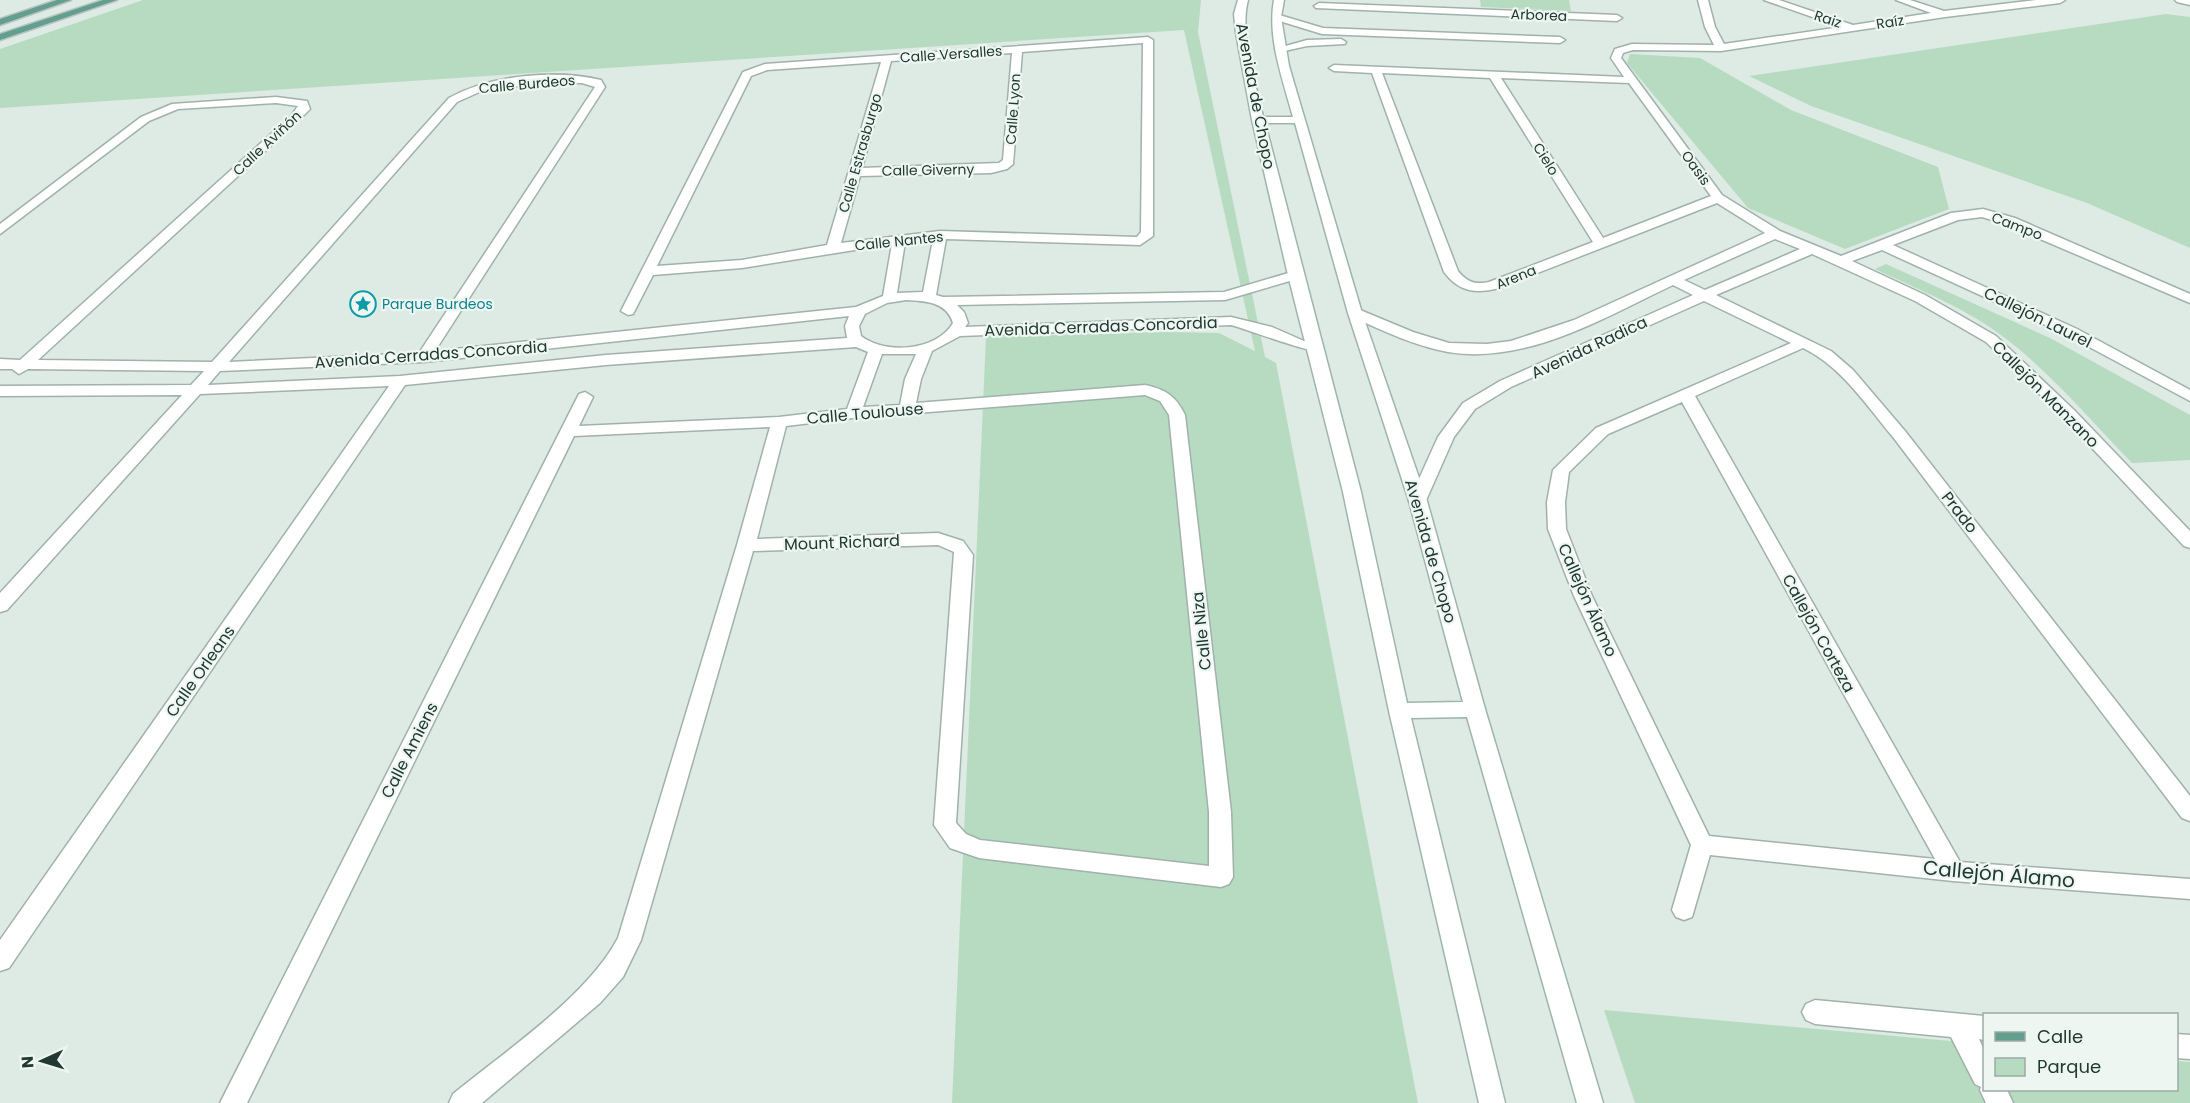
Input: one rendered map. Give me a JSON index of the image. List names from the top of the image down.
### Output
{
  "streets": {
    "street": [
      "Arborea",
      "Raiz",
      "Raíz",
      "Calle Versalles",
      "Calle Burdeos",
      "Avenida de Chopo",
      "Calle Lyon",
      "Calle Aviñón",
      "Calle Estrasburgo",
      "Cielo",
      "Oasis",
      "Calle Giverny",
      "Campo",
      "Calle Nantes",
      "Arena",
      "Callejón Laurel",
      "Avenida Cerradas Concordia",
      "Avenida Radica",
      "Callejón Manzano",
      "Calle Toulouse",
      "Prado",
      "Mount Richard",
      "Callejón Álamo",
      "Calle Niza",
      "Callejón Corteza",
      "Calle Orleans",
      "Calle Amiens"
    ]
  },
  "crossings": [
    ["Raiz", "Raíz"],
    ["Raíz", "Oasis"],
    ["Calle Versalles", "Calle Lyon"],
    ["Calle Versalles", "Calle Estrasburgo"],
    ["Calle Versalles", "Calle Nantes"],
    ["Calle Burdeos", "Avenida Cerradas Concordia"],
    ["Avenida de Chopo", "Avenida Cerradas Concordia"],
    ["Avenida de Chopo", "Avenida Radica"],
    ["Calle Lyon", "Calle Giverny"],
    ["Calle Aviñón", "Avenida Cerradas Concordia"],
    ["Calle Estrasburgo", "Calle Giverny"],
    ["Calle Estrasburgo", "Calle Nantes"],
    ["Cielo", "Arena"],
    ["Oasis", "Arena"],
    ["Oasis", "Avenida Radica"],
    ["Oasis", "Callejón Manzano"],
    ["Campo", "Callejón Laurel"],
    ["Campo", "Callejón Manzano"],
    ["Avenida Cerradas Concordia", "Calle Orleans"],
    ["Avenida Radica", "Callejón Manzano"],
    ["Avenida Radica", "Prado"],
    ["Calle Toulouse", "Calle Niza"],
    ["Calle Toulouse", "Calle Amiens"],
    ["Prado", "Callejón Álamo"],
    ["Mount Richard", "Calle Niza"],
    ["Callejón Álamo", "Callejón Corteza"]
  ],
  "places": {
    "place": ["Parque Burdeos"]
  },
  "legend": ["Calle", "Parque"],
  "north": "left"
}
